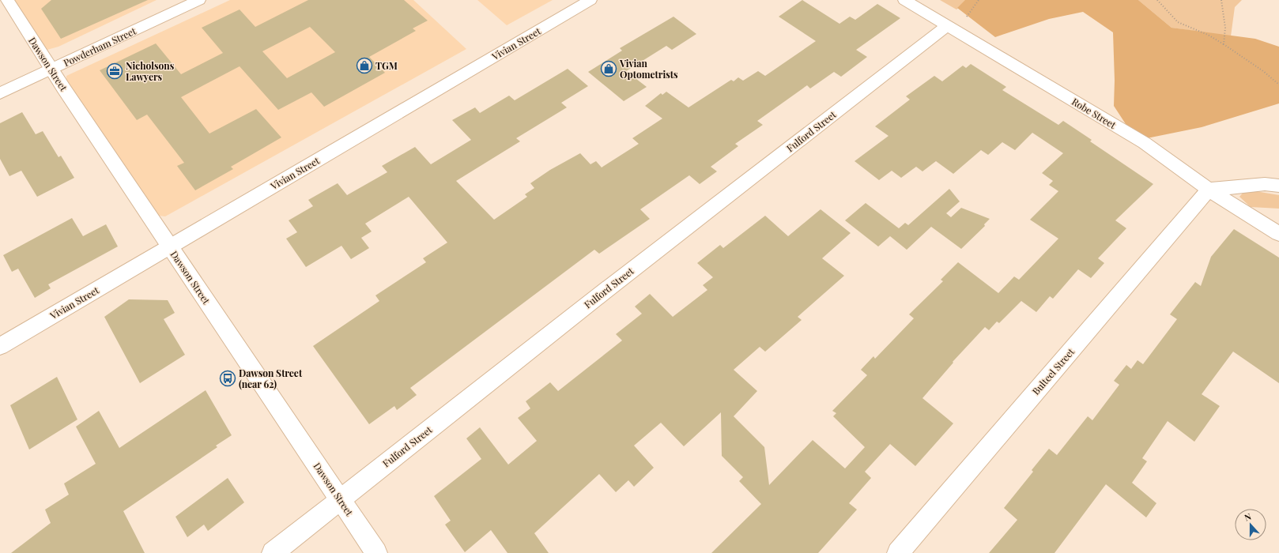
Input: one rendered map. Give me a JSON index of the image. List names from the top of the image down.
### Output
{
  "streets": {
    "street": [
      "Vivian Street",
      "Powderham Street",
      "Dawson Street",
      "Robe Street",
      "Fulford Street",
      "Bulteel Street"
    ]
  },
  "crossings": [
    ["Vivian Street", "Dawson Street"],
    ["Powderham Street", "Dawson Street"],
    ["Dawson Street", "Fulford Street"],
    ["Robe Street", "Fulford Street"],
    ["Robe Street", "Bulteel Street"]
  ],
  "places": {
    "shop": ["TGM", "Vivian Optometrists"],
    "office": ["Nicholsons Lawyers"],
    "bus stop": ["Dawson Street (near 62)"]
  },
  "north": "top"
}
